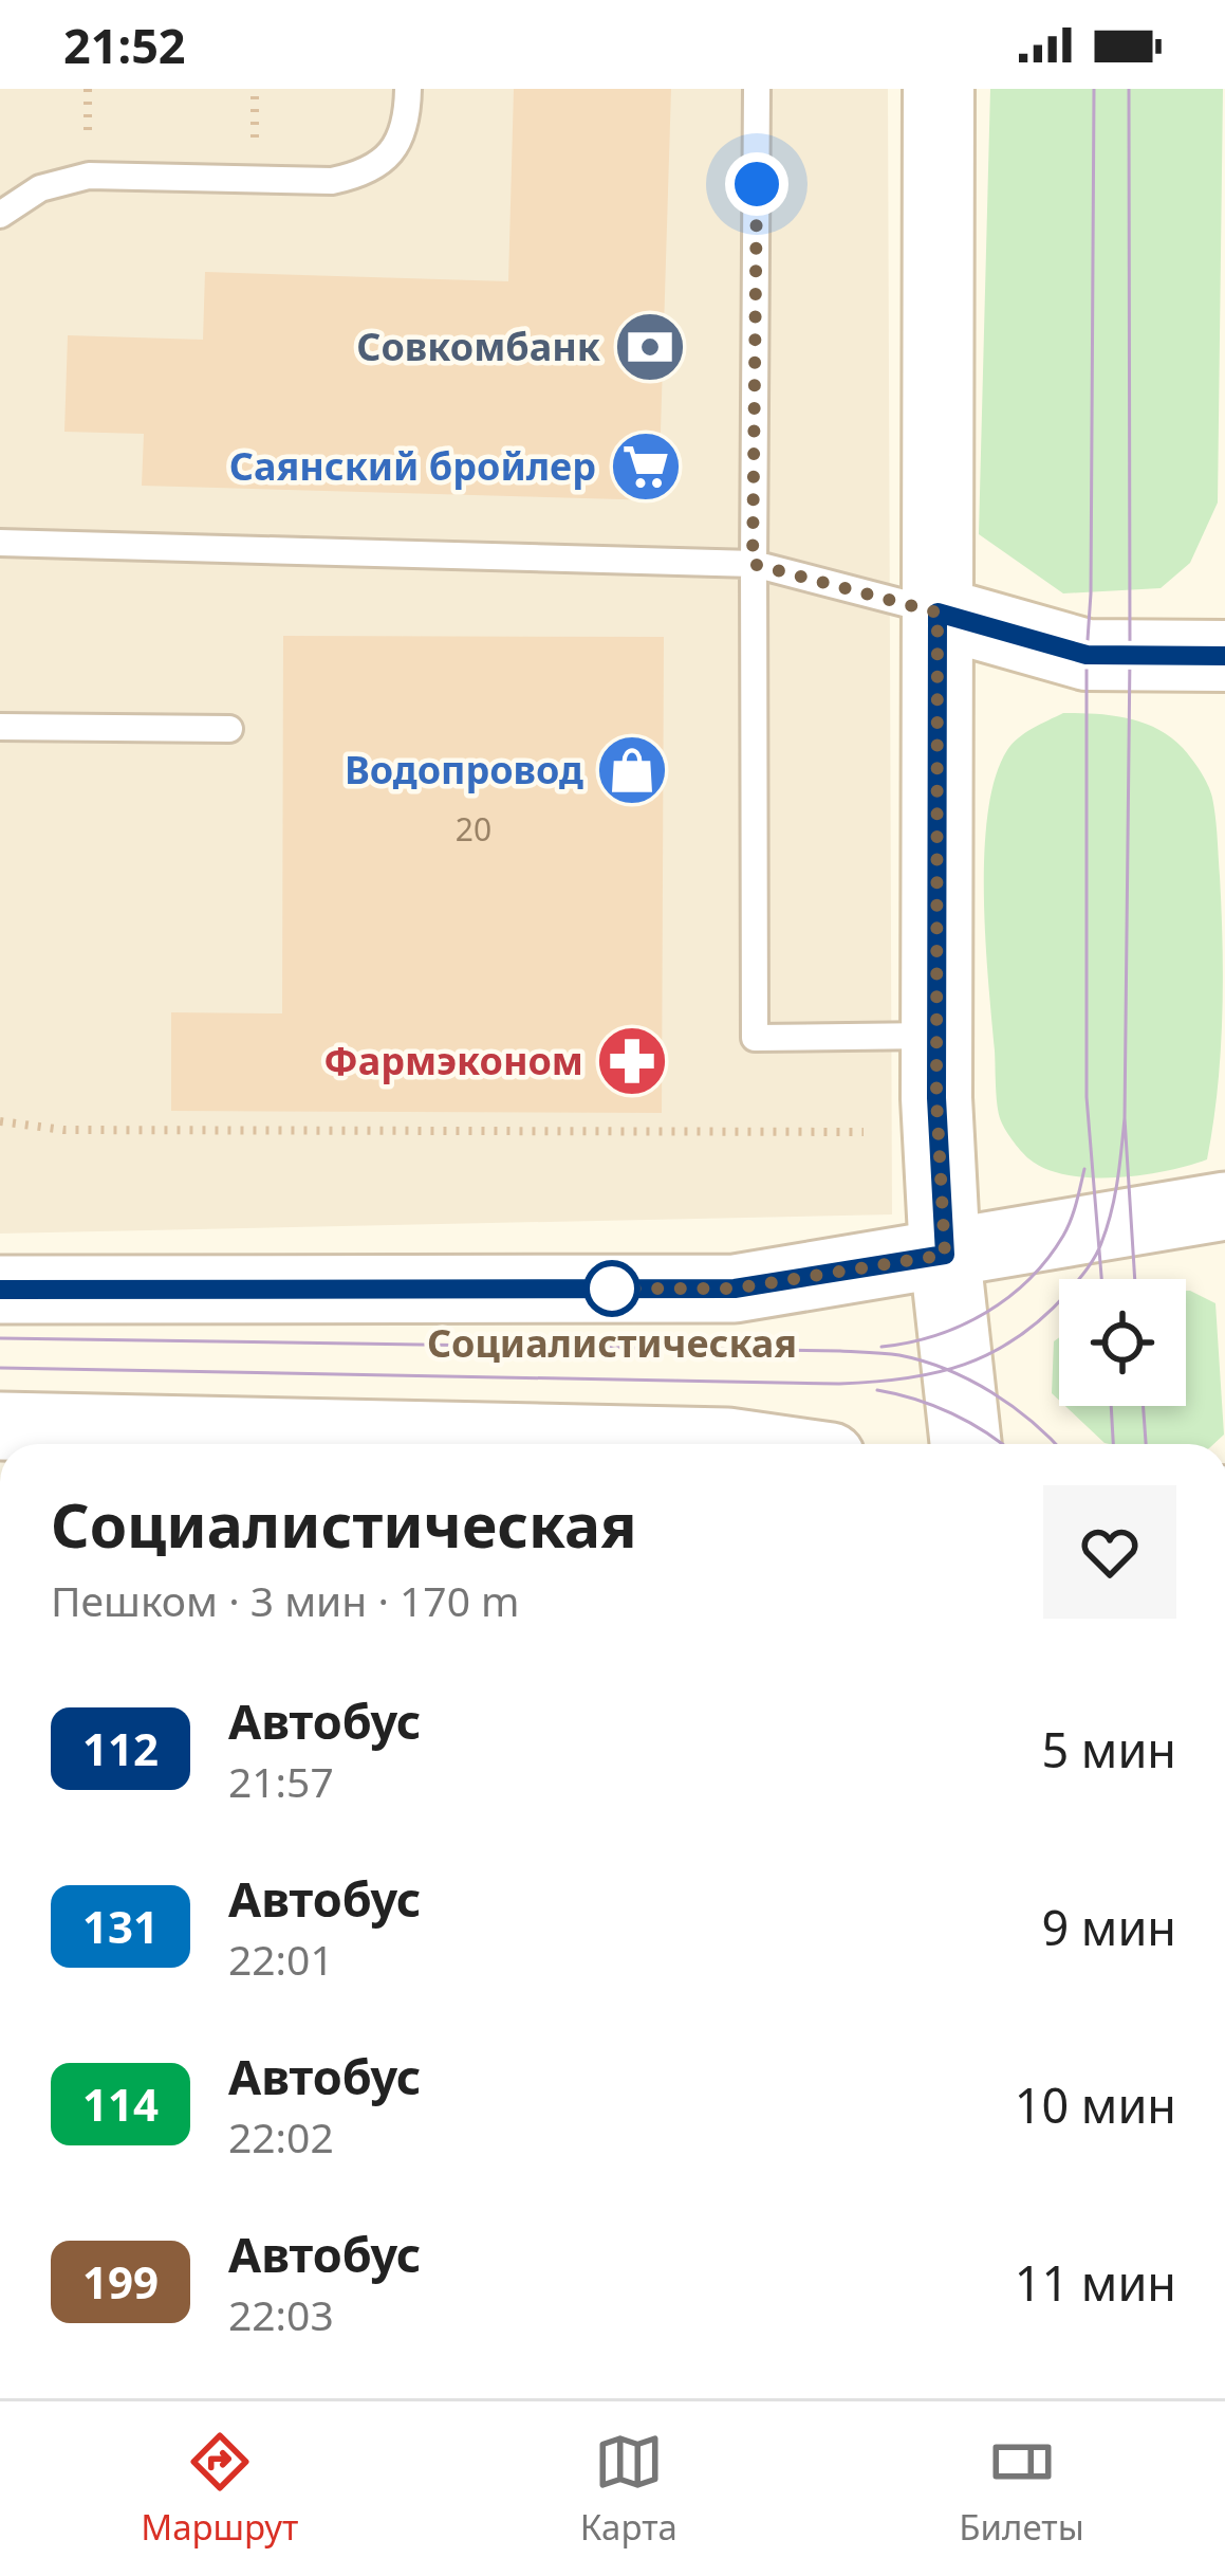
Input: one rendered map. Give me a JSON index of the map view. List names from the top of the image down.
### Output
{
  "places": {
    "bank": ["Совкомбанк"],
    "supermarket": ["Саянский бройлер"],
    "shop": ["Водопровод"],
    "pharmacy": ["Фармэконом"],
    "other": ["Социалистическая"]
  },
  "lines": ["bus line 112"],
  "house_numbers": ["20"],
  "page": {
    "status": "21:52",
    "heading": ["Социалистическая", "Пешком · 3 мин · 170 m"],
    "list": [
      {
        "mark": "112",
        "name": "Автобус",
        "note": "21:57",
        "value": "5 мин"
      },
      {
        "mark": "131",
        "name": "Автобус",
        "note": "22:01",
        "value": "9 мин"
      },
      {
        "mark": "114",
        "name": "Автобус",
        "note": "22:02",
        "value": "10 мин"
      },
      {
        "mark": "199",
        "name": "Автобус",
        "note": "22:03",
        "value": "11 мин"
      }
    ],
    "tabs": ["Маршрут", "Карта", "Билеты"]
  }
}
